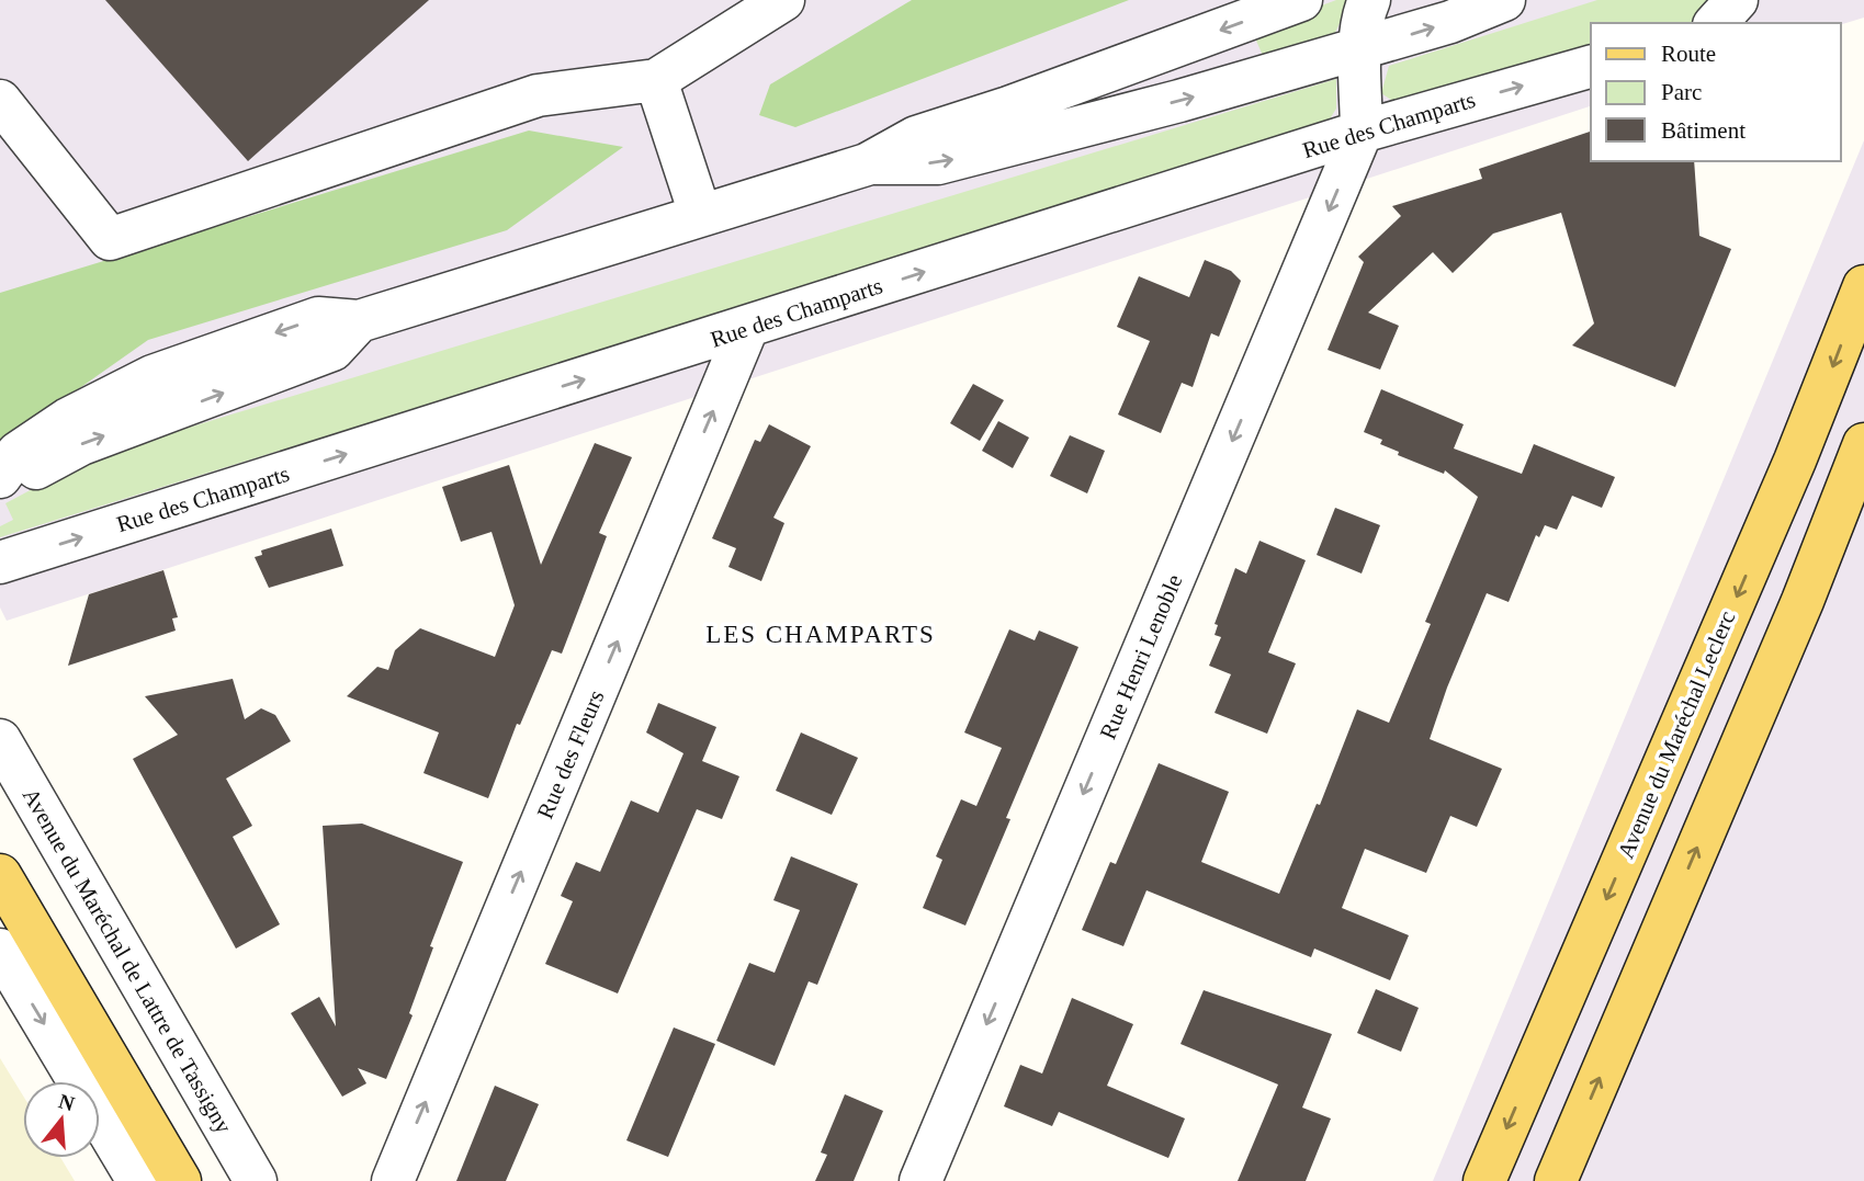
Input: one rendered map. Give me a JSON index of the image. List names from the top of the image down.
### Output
{
  "streets": {
    "main road": ["Avenue du Maréchal Leclerc"],
    "street": [
      "Rue des Champarts",
      "Rue Henri Lenoble",
      "Rue des Fleurs",
      "Avenue du Maréchal de Lattre de Tassigny"
    ]
  },
  "crossings": [
    ["Rue des Champarts", "Rue Henri Lenoble"],
    ["Rue des Champarts", "Rue des Fleurs"]
  ],
  "one_way": ["Rue Henri Lenoble", "Rue des Fleurs"],
  "districts": ["LES CHAMPARTS"],
  "legend": ["Route", "Parc", "Bâtiment"],
  "north": "top"
}
